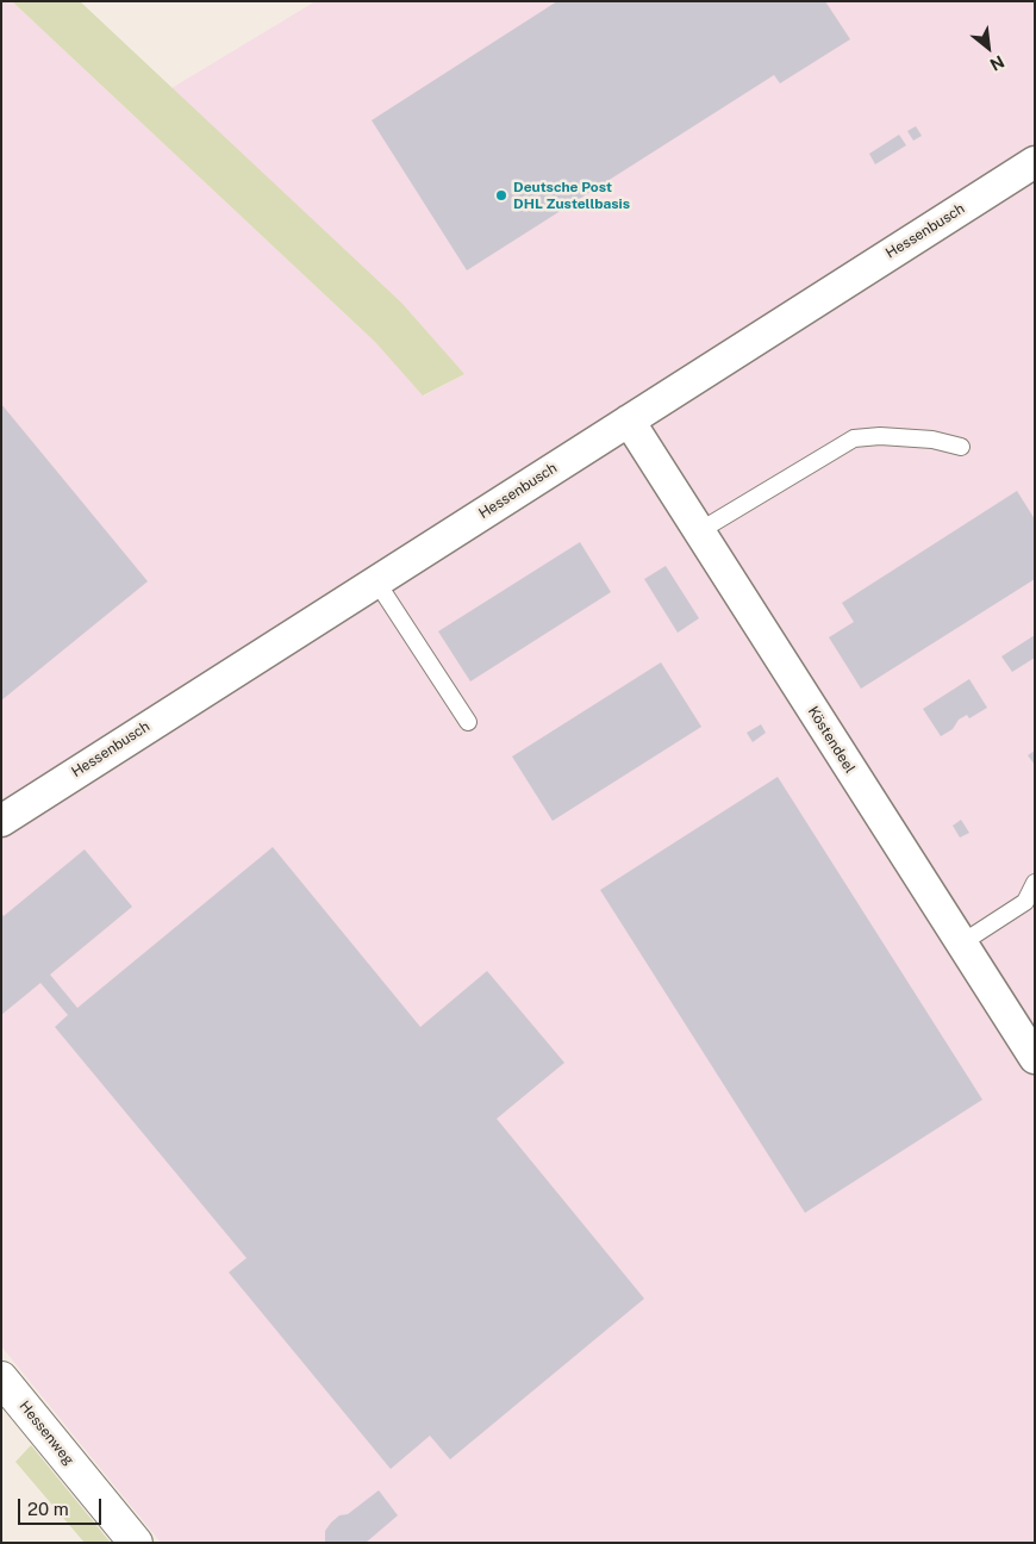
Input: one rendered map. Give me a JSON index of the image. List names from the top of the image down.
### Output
{
  "streets": {
    "street": ["Hessenbusch", "Köstendeel", "Hessenweg"]
  },
  "crossings": [
    ["Hessenbusch", "Köstendeel"]
  ],
  "places": ["Deutsche Post DHL Zustellbasis"],
  "scale_bar": "20 m",
  "north": "bottom right"
}
